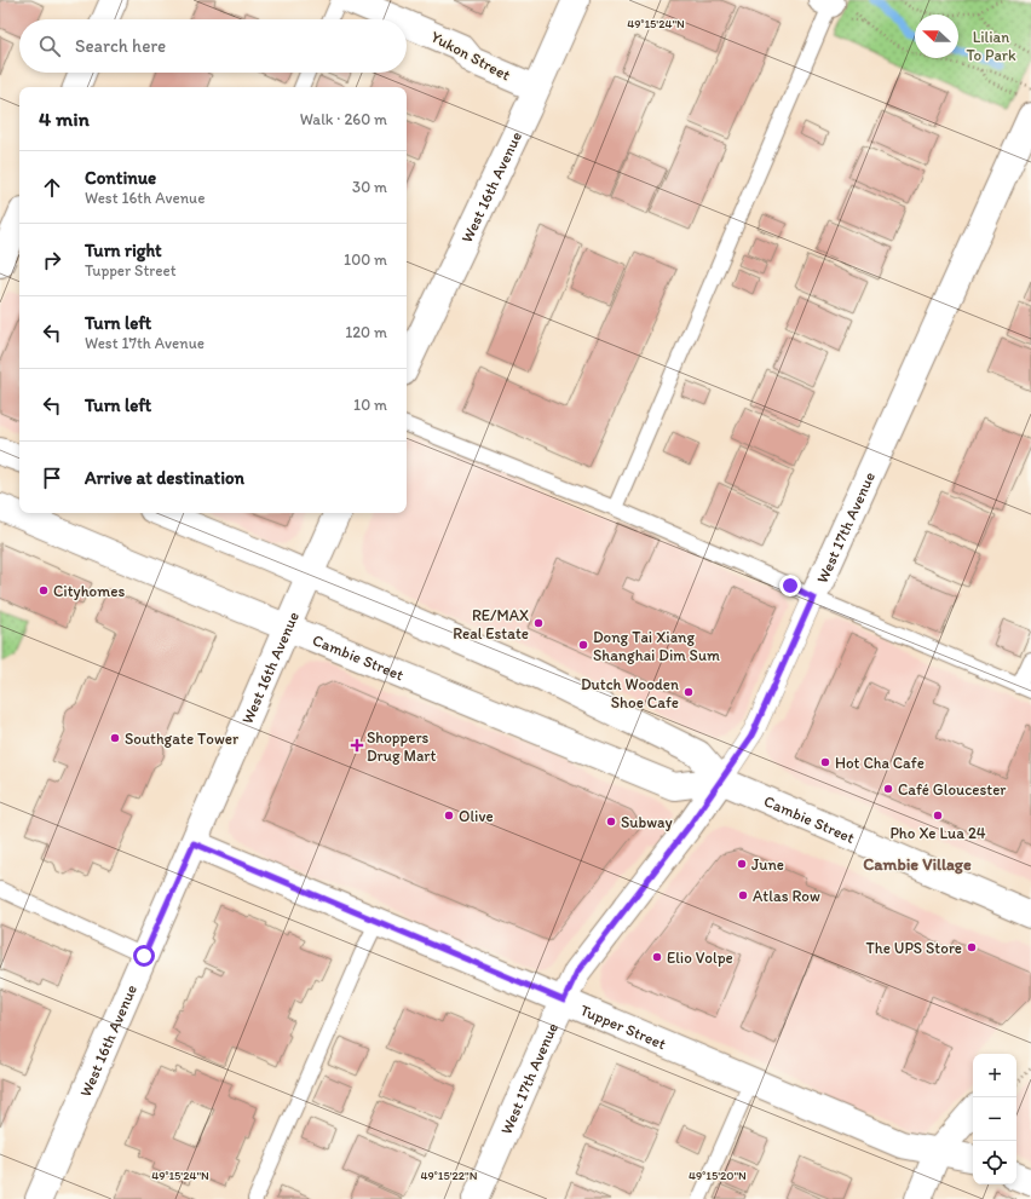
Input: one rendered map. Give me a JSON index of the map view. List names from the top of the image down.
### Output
{
  "streets": {
    "street": [
      "Yukon Street",
      "West 16th Avenue",
      "West 17th Avenue",
      "Cambie Street",
      "Tupper Street"
    ]
  },
  "crossings": [
    ["Yukon Street", "West 16th Avenue"],
    ["West 16th Avenue", "Cambie Street"],
    ["West 16th Avenue", "Tupper Street"],
    ["West 17th Avenue", "Cambie Street"],
    ["West 17th Avenue", "Tupper Street"]
  ],
  "districts": ["Cambie Village"],
  "parks": ["Lilian To Park"],
  "places": {
    "other": [
      "Cityhomes",
      "RE/MAX Real Estate",
      "Dong Tai Xiang Shanghai Dim Sum",
      "Dutch Wooden Shoe Cafe",
      "Southgate Tower",
      "Hot Cha Cafe",
      "Café Gloucester",
      "Olive",
      "Pho Xe Lua 24",
      "Subway",
      "June",
      "Atlas Row",
      "The UPS Store",
      "Elio Volpe"
    ],
    "health": ["Shoppers Drug Mart"]
  },
  "north": "left",
  "page": {
    "search": "Search here",
    "heading": ["4 min", "Walk · 260 m"],
    "list": [
      ["Continue", "West 16th Avenue", "30 m"],
      ["Turn right", "Tupper Street", "100 m"],
      ["Turn left", "West 17th Avenue", "120 m"],
      ["Turn left", "10 m"],
      "Arrive at destination"
    ],
    "map_buttons": ["+", "−"]
  },
  "coordinates": ["49°15'24\"N", "49°15'22\"N", "49°15'20\"N"]
}
